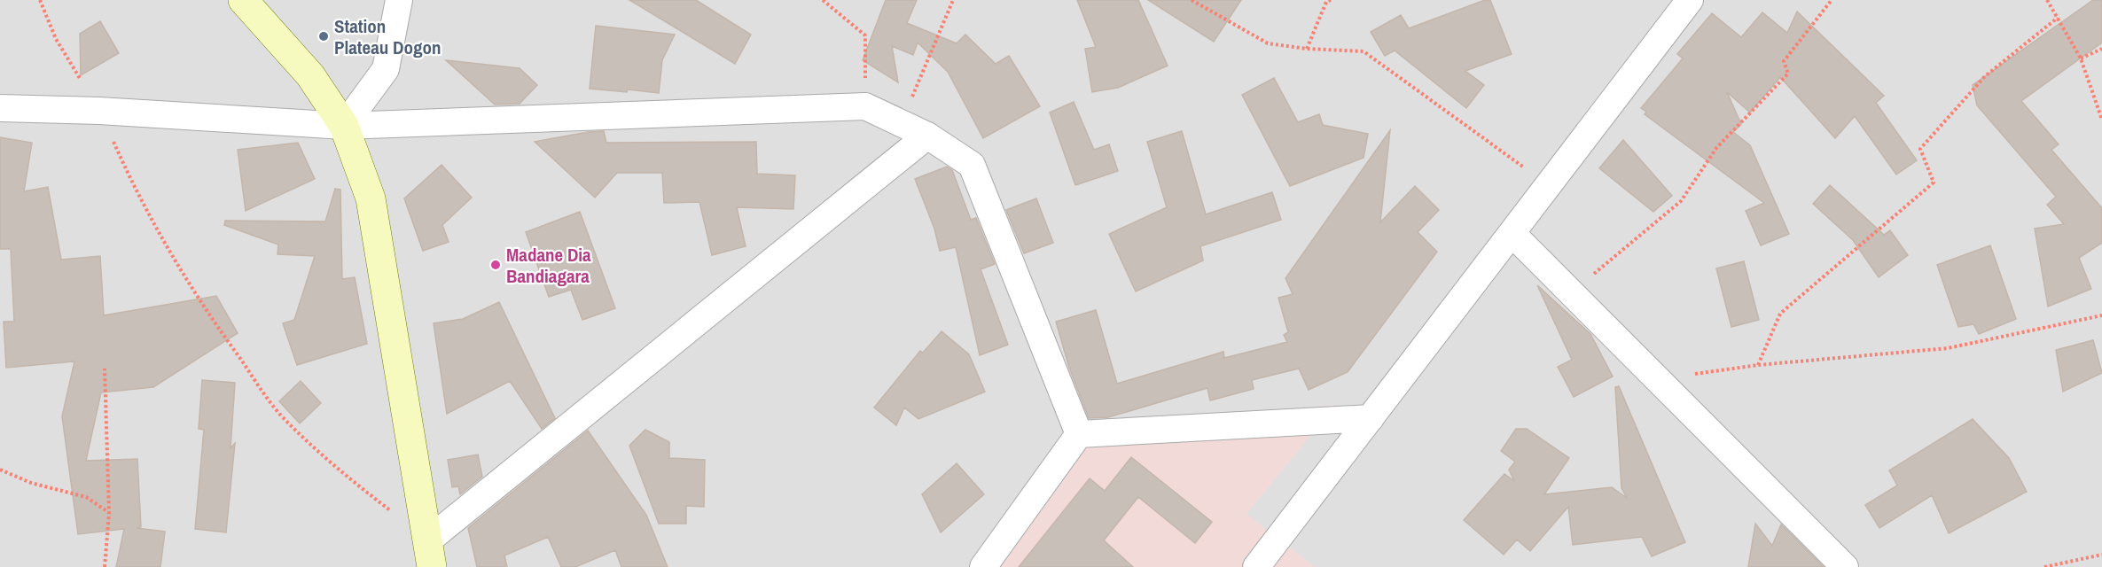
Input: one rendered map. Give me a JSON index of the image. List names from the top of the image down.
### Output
{
  "places": ["Station Plateau Dogon", "Madane Dia Bandiagara"]
}
